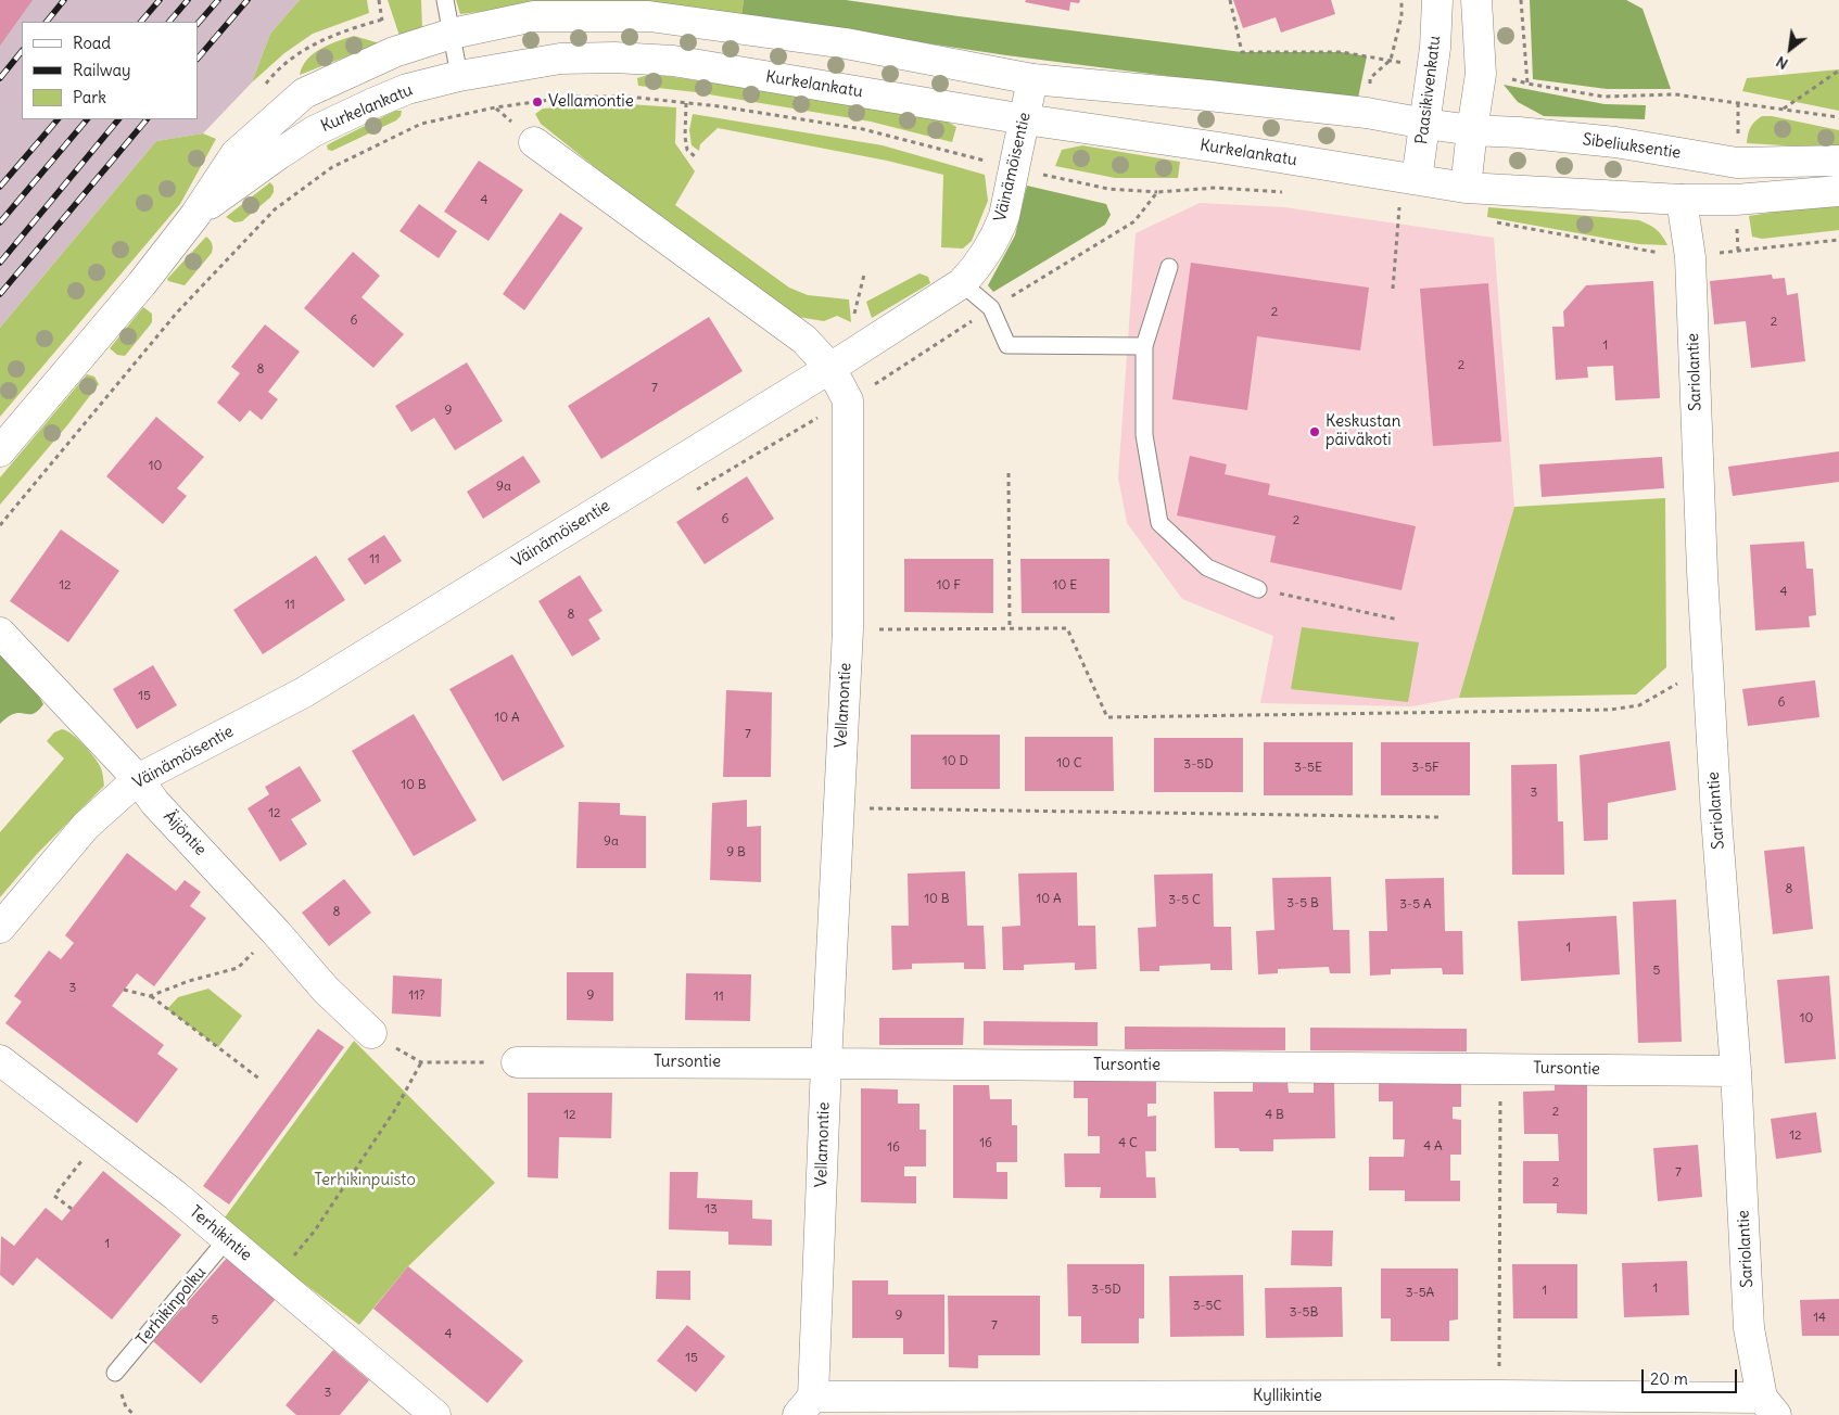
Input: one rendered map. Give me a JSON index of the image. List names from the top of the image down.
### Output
{
  "streets": {
    "street": [
      "Kurkelankatu",
      "Paasikivenkatu",
      "Sibeliuksentie",
      "Väinämöisentie",
      "Sariolantie",
      "Vellamontie",
      "Äijöntie",
      "Tursontie",
      "Terhikintie",
      "Kyllikintie"
    ],
    "lane": ["Terhikinpolku"]
  },
  "crossings": [
    ["Kurkelankatu", "Paasikivenkatu"],
    ["Kurkelankatu", "Sibeliuksentie"],
    ["Kurkelankatu", "Väinämöisentie"],
    ["Paasikivenkatu", "Sibeliuksentie"],
    ["Väinämöisentie", "Vellamontie"],
    ["Väinämöisentie", "Äijöntie"],
    ["Sariolantie", "Tursontie"],
    ["Sariolantie", "Kyllikintie"],
    ["Vellamontie", "Tursontie"],
    ["Vellamontie", "Kyllikintie"],
    ["Terhikintie", "Terhikinpolku"]
  ],
  "parks": ["Terhikinpuisto"],
  "places": ["Vellamontie", "Keskustan päiväkoti"],
  "house_numbers": [
    "4",
    "2",
    "6",
    "2",
    "1",
    "2",
    "8",
    "7",
    "9",
    "10",
    "9a",
    "6",
    "2",
    "11",
    "12",
    "10 F",
    "10 E",
    "4",
    "11",
    "8",
    "15",
    "6",
    "10 A",
    "7",
    "10 D",
    "10 C",
    "3-5D",
    "3-5E",
    "3-5F",
    "10 B",
    "3",
    "12",
    "9a",
    "9 B",
    "8",
    "10 B",
    "10 A",
    "3-5 C",
    "3-5 B",
    "3-5 A",
    "8",
    "1",
    "5",
    "3",
    "11?",
    "9",
    "11",
    "10",
    "2",
    "12",
    "4 B",
    "12",
    "16",
    "4 C",
    "4 A",
    "16",
    "7",
    "2",
    "13",
    "1",
    "1",
    "3-5D",
    "1",
    "3-5A",
    "3-5C",
    "3-5B",
    "9",
    "14",
    "5",
    "7",
    "4",
    "15",
    "3"
  ],
  "legend": ["Road", "Railway", "Park"],
  "scale_bar": "20 m",
  "north": "bottom left"
}
